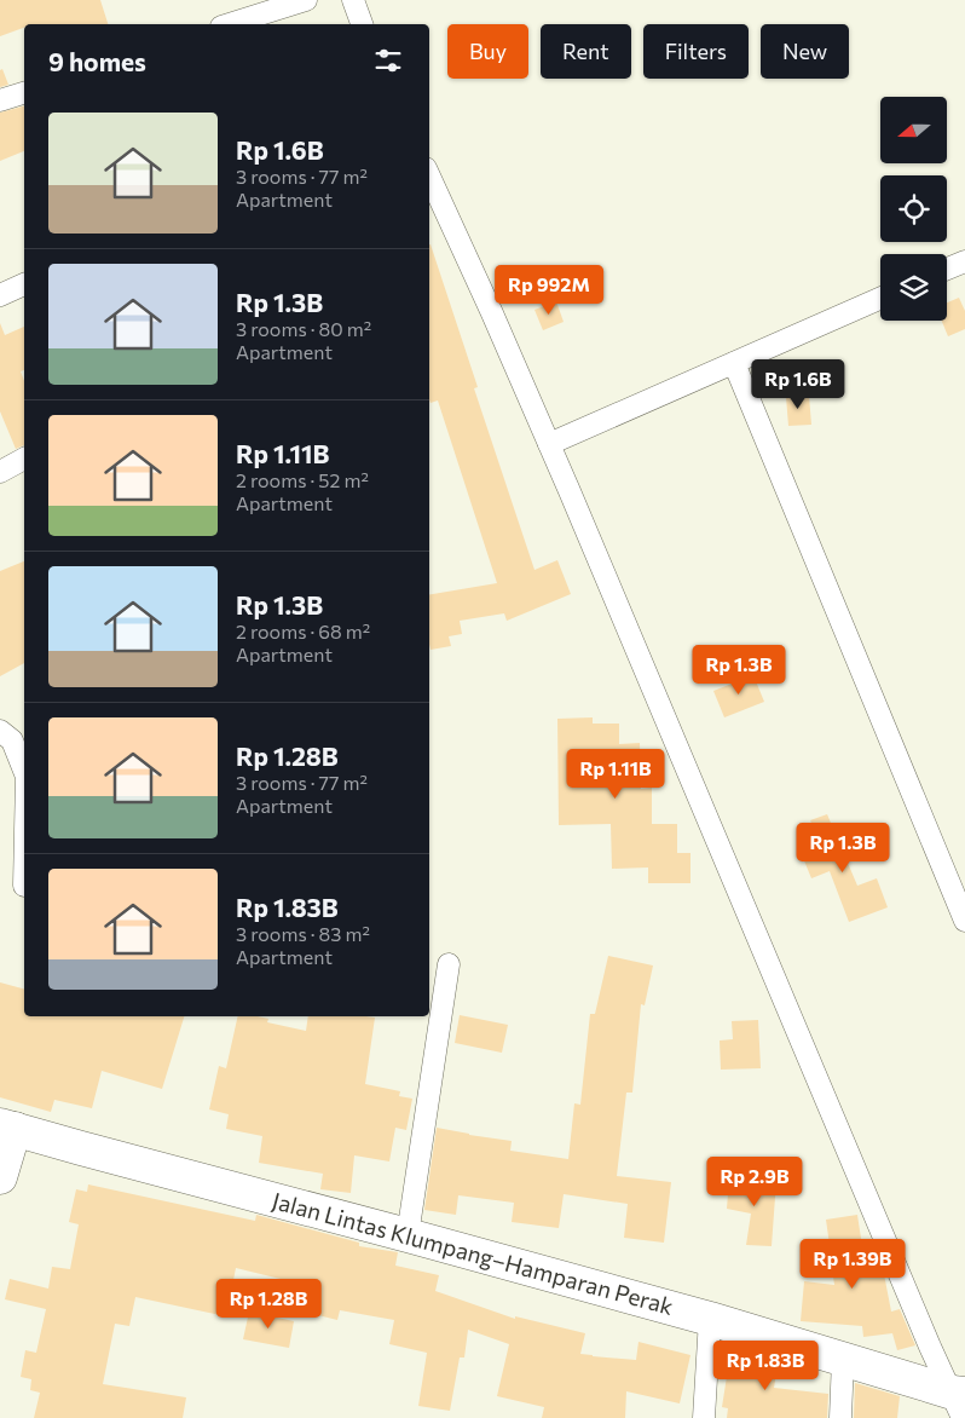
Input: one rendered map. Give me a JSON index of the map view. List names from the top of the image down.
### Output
{
  "streets": {
    "main road": ["Jalan Lintas Klumpang–Hamparan Perak"]
  },
  "north": "left",
  "page": {
    "chip": [
      "Buy",
      "Rent",
      "Filters",
      "New"
    ],
    "heading": "9 homes",
    "list": [
      {
        "name": "Rp 1.6B",
        "note": "3 rooms · 77 m² · Apartment"
      },
      {
        "name": "Rp 1.3B",
        "note": "3 rooms · 80 m² · Apartment"
      },
      {
        "name": "Rp 1.11B",
        "note": "2 rooms · 52 m² · Apartment"
      },
      {
        "name": "Rp 1.3B",
        "note": "2 rooms · 68 m² · Apartment"
      },
      {
        "name": "Rp 1.28B",
        "note": "3 rooms · 77 m² · Apartment"
      },
      {
        "name": "Rp 1.83B",
        "note": "3 rooms · 83 m² · Apartment"
      }
    ],
    "price": [
      "Rp 992M",
      "Rp 1.6B",
      "Rp 1.3B",
      "Rp 1.11B",
      "Rp 1.3B",
      "Rp 2.9B",
      "Rp 1.39B",
      "Rp 1.28B",
      "Rp 1.83B"
    ]
  }
}
